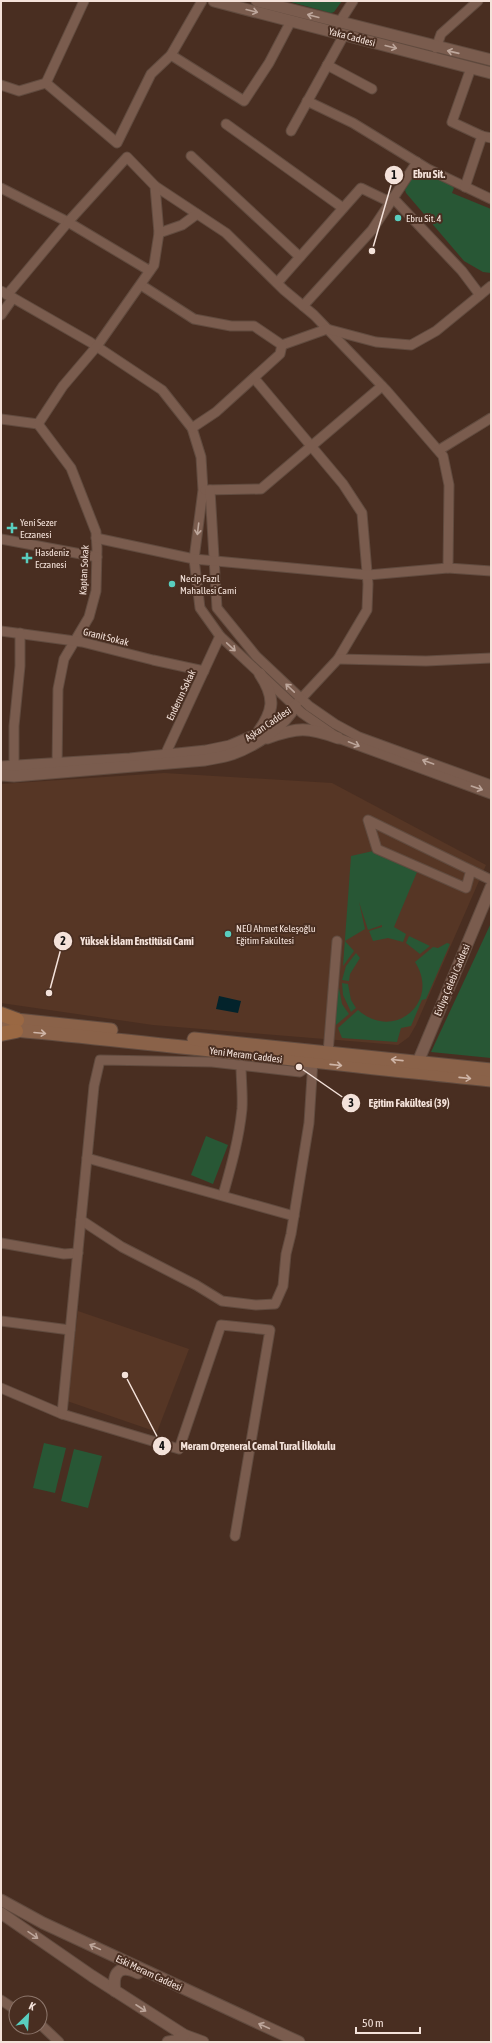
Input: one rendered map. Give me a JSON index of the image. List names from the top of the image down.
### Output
{
  "streets": {
    "main road": ["Yeni Meram Caddesi"],
    "street": [
      "Yaka Caddesi",
      "Kaptan Sokak",
      "Granit Sokak",
      "Enderun Sokak",
      "Aşkan Caddesi",
      "Evliya Çelebi Caddesi",
      "Eski Meram Caddesi"
    ]
  },
  "crossings": [
    ["Kaptan Sokak", "Granit Sokak"],
    ["Kaptan Sokak", "Aşkan Caddesi"],
    ["Granit Sokak", "Enderun Sokak"],
    ["Enderun Sokak", "Aşkan Caddesi"],
    ["Evliya Çelebi Caddesi", "Yeni Meram Caddesi"]
  ],
  "places": {
    "other": [
      "Ebru Sit. 4",
      "Ebru Sit.",
      "Necip Fazıl Mahallesi Cami",
      "NEÜ Ahmet Keleşoğlu Eğitim Fakültesi",
      "Yüksek İslam Enstitüsü Cami",
      "Eğitim Fakültesi (39)",
      "Meram Orgeneral Cemal Tural İlkokulu"
    ],
    "health": ["Yeni Sezer Eczanesi", "Hasdeniz Eczanesi"]
  },
  "scale_bar": "50 m",
  "north": "top right"
}
